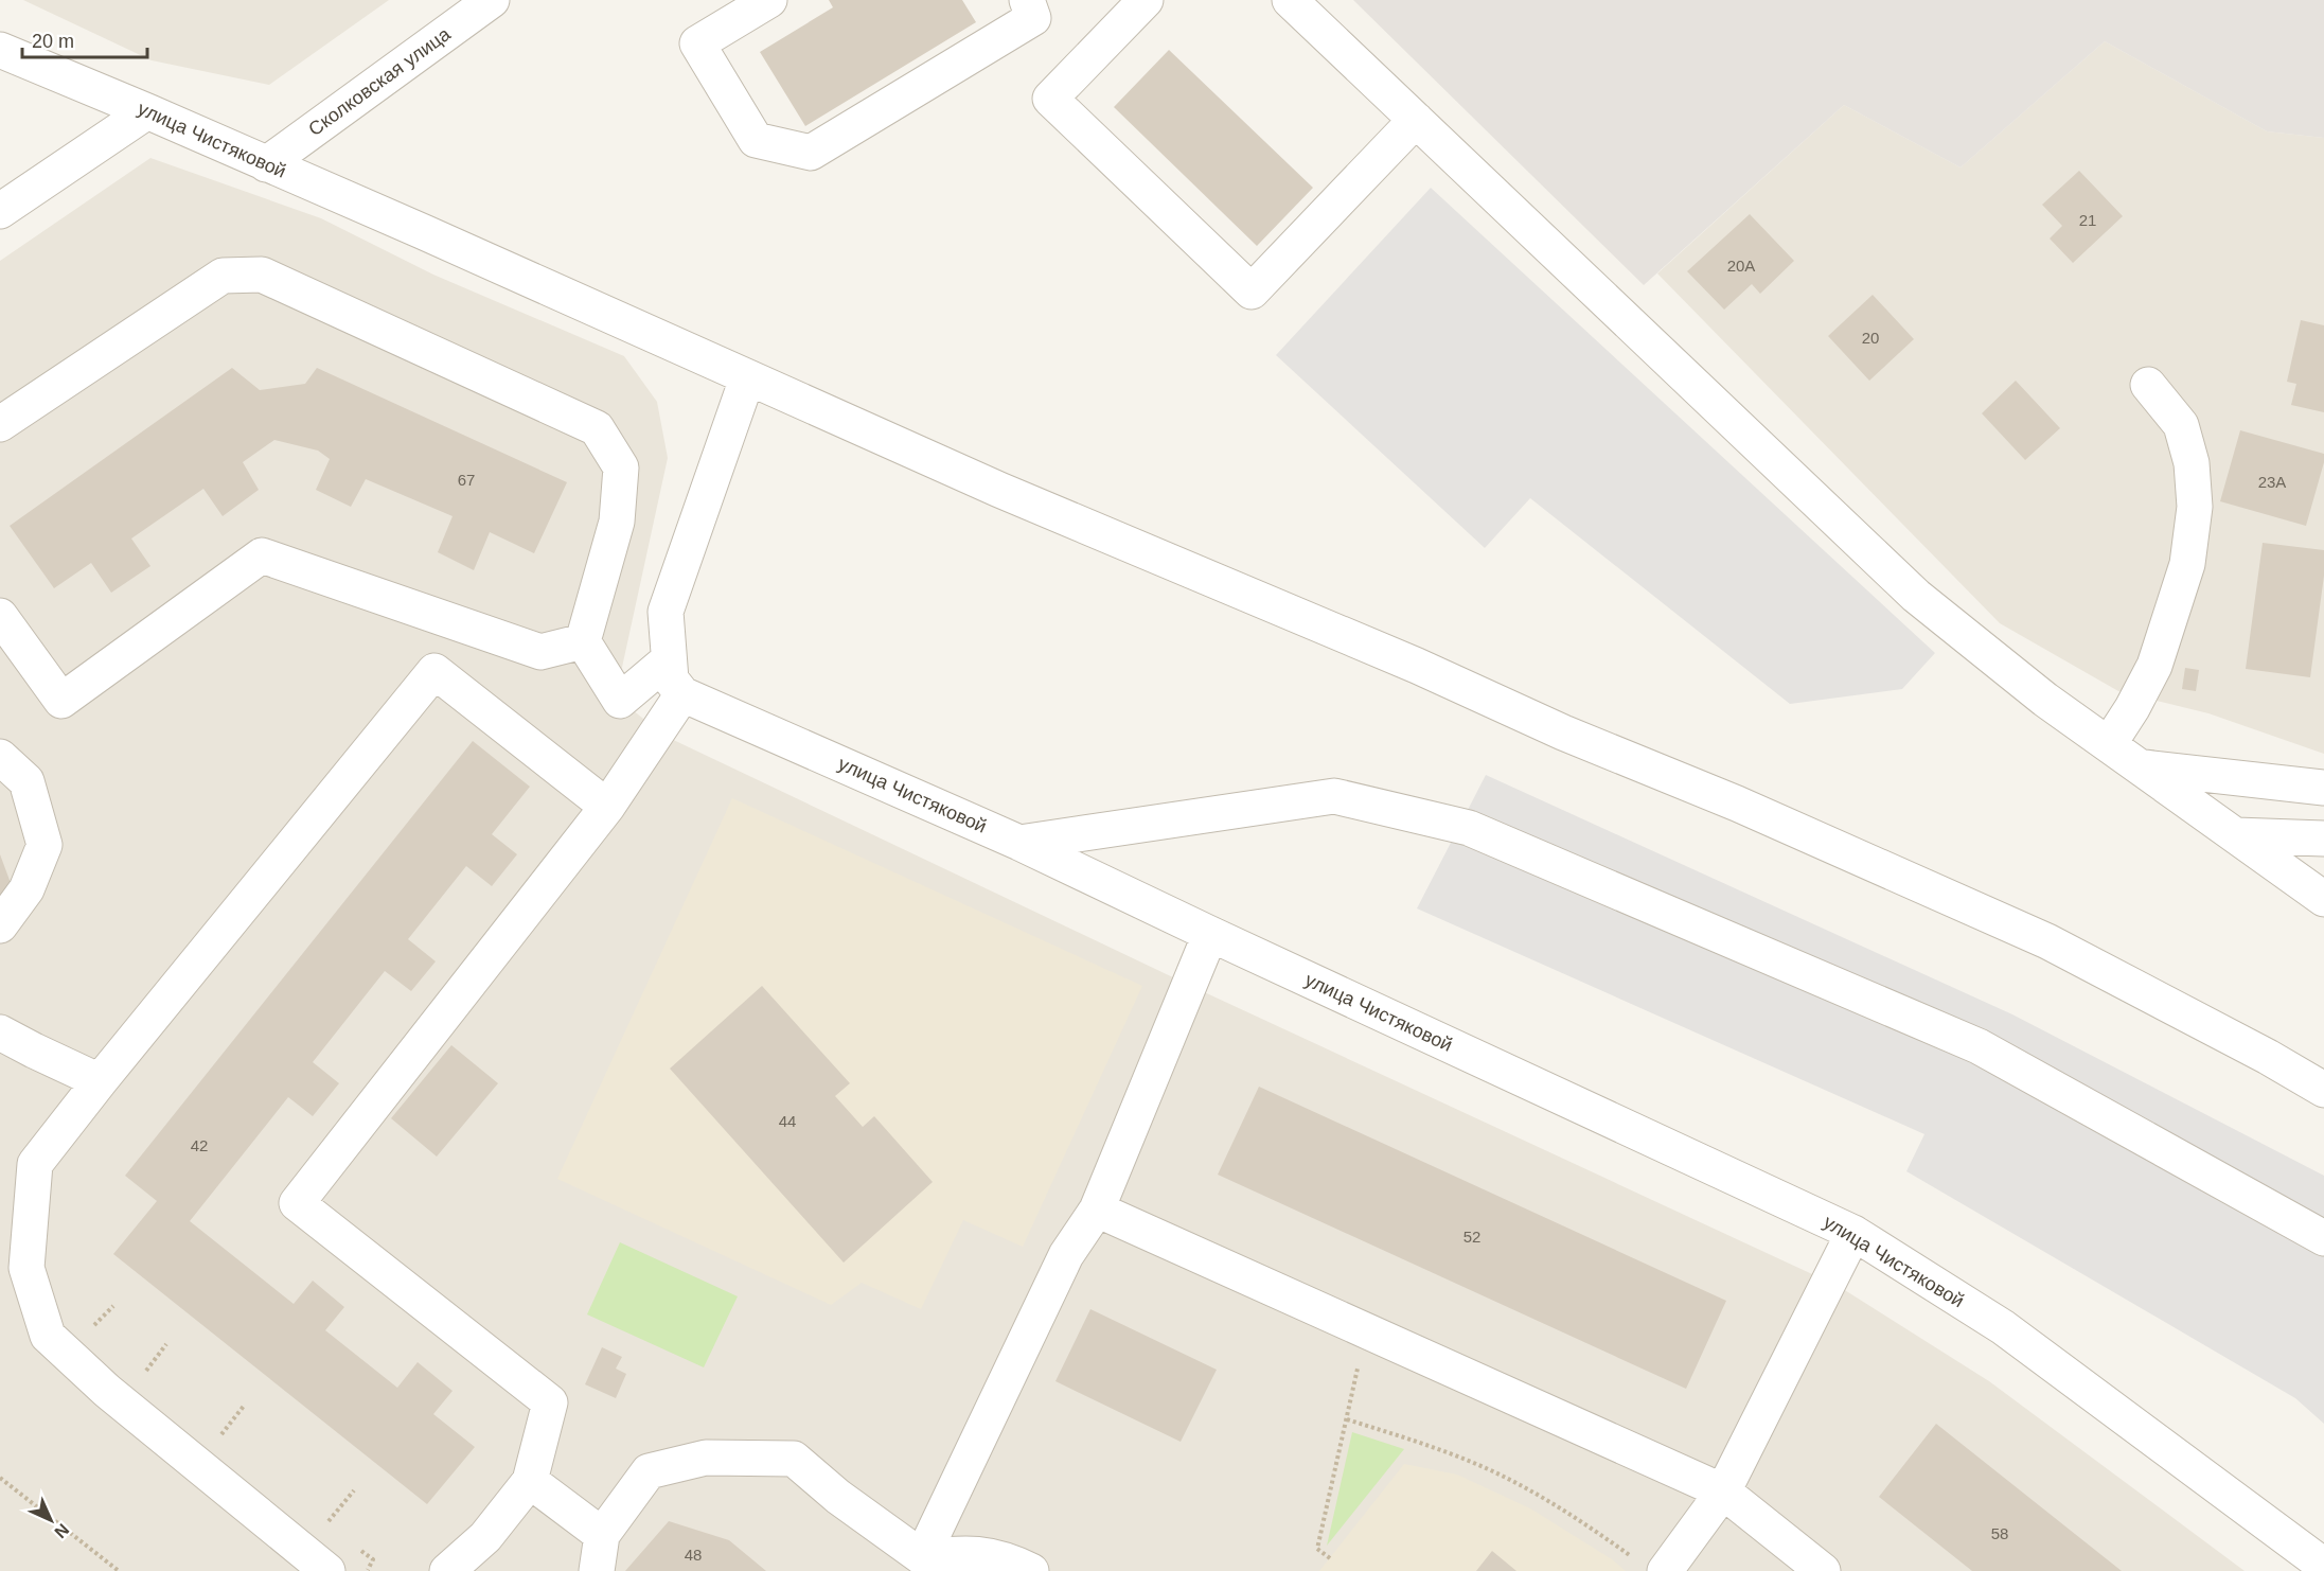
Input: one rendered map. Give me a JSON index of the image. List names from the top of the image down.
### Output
{
  "streets": {
    "street": ["Сколковская улица", "улица Чистяковой"]
  },
  "crossings": [
    ["Сколковская улица", "улица Чистяковой"]
  ],
  "house_numbers": [
    "21",
    "20А",
    "20",
    "67",
    "23А",
    "44",
    "42",
    "52",
    "58",
    "48"
  ],
  "scale_bar": "20 m",
  "north": "bottom right"
}
